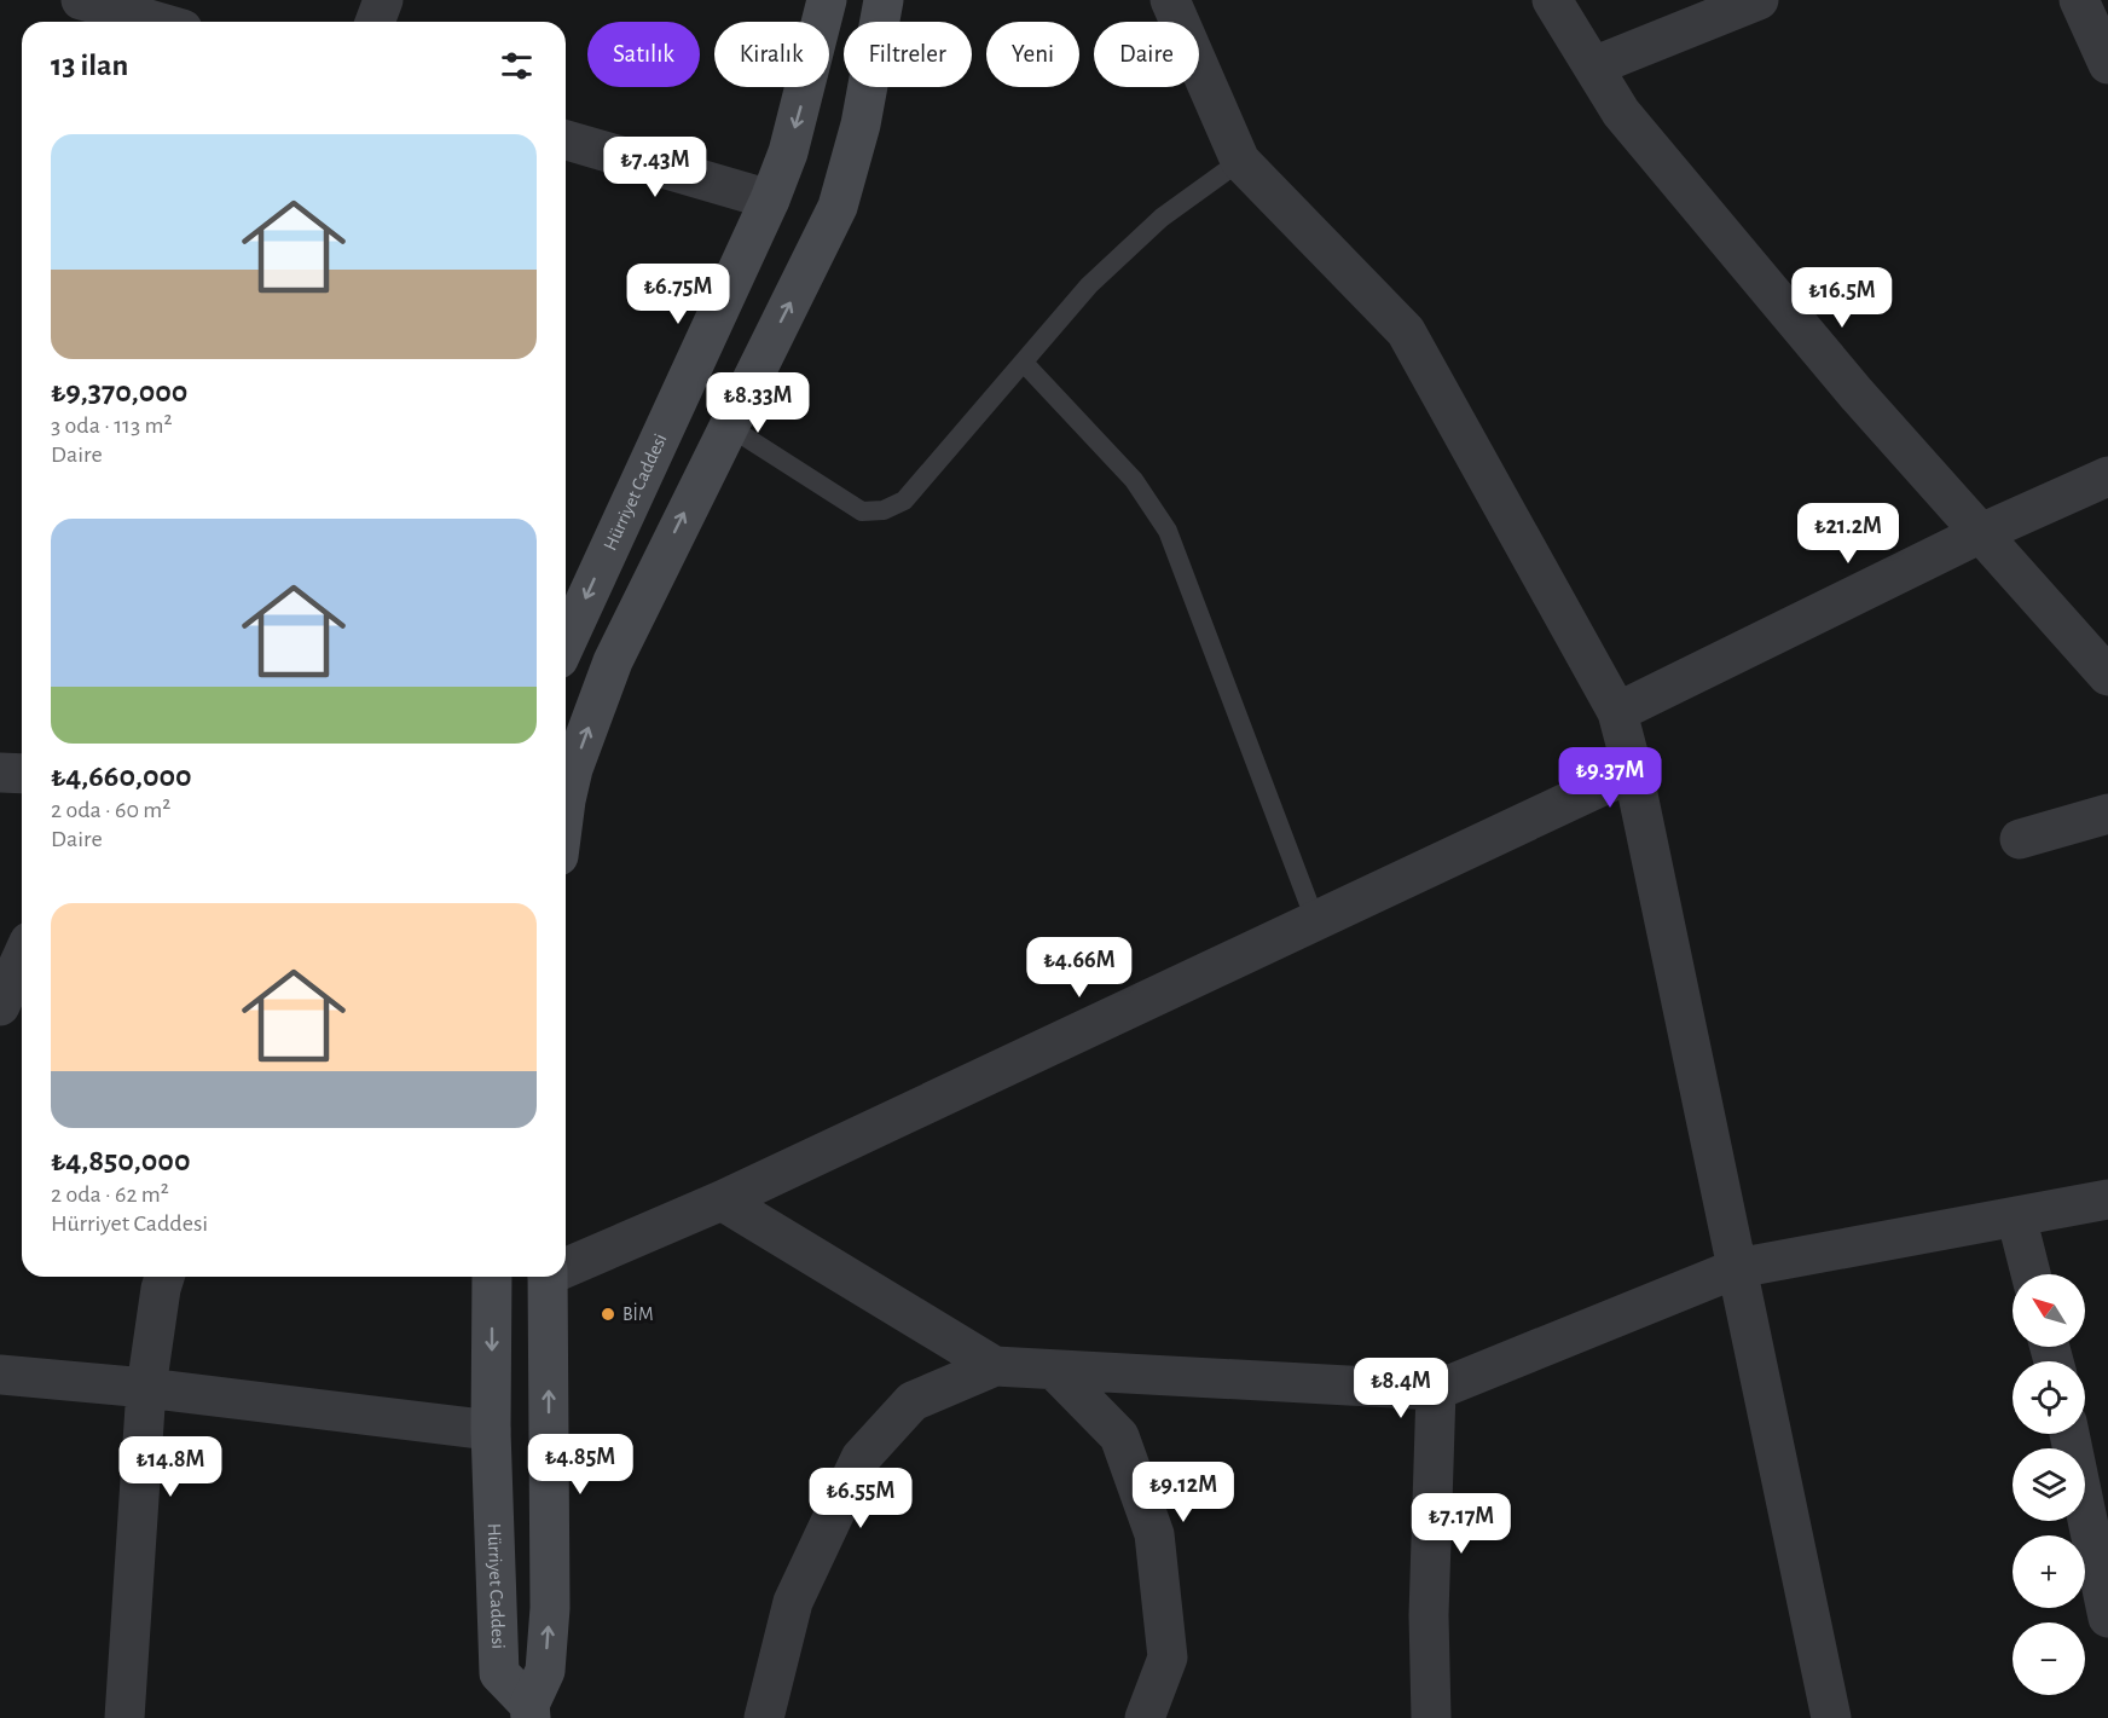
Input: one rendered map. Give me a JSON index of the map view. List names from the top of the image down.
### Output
{
  "streets": {
    "main road": ["Hürriyet Caddesi"]
  },
  "places": ["BİM"],
  "north": "top left",
  "page": {
    "chip": [
      "Satılık",
      "Kiralık",
      "Filtreler",
      "Yeni",
      "Daire"
    ],
    "heading": "13 ilan",
    "list": [
      {
        "name": "₺9,370,000",
        "note": "3 oda · 113 m² · Daire"
      },
      {
        "name": "₺4,660,000",
        "note": "2 oda · 60 m² · Daire"
      },
      {
        "name": "₺4,850,000",
        "note": "2 oda · 62 m² · Hürriyet Caddesi"
      }
    ],
    "price": [
      "₺7.43M",
      "₺6.75M",
      "₺16.5M",
      "₺8.33M",
      "₺21.2M",
      "₺9.37M",
      "₺4.66M",
      "₺8.4M",
      "₺4.85M",
      "₺14.8M",
      "₺9.12M",
      "₺6.55M",
      "₺7.17M"
    ],
    "map_buttons": ["+", "−"]
  }
}
